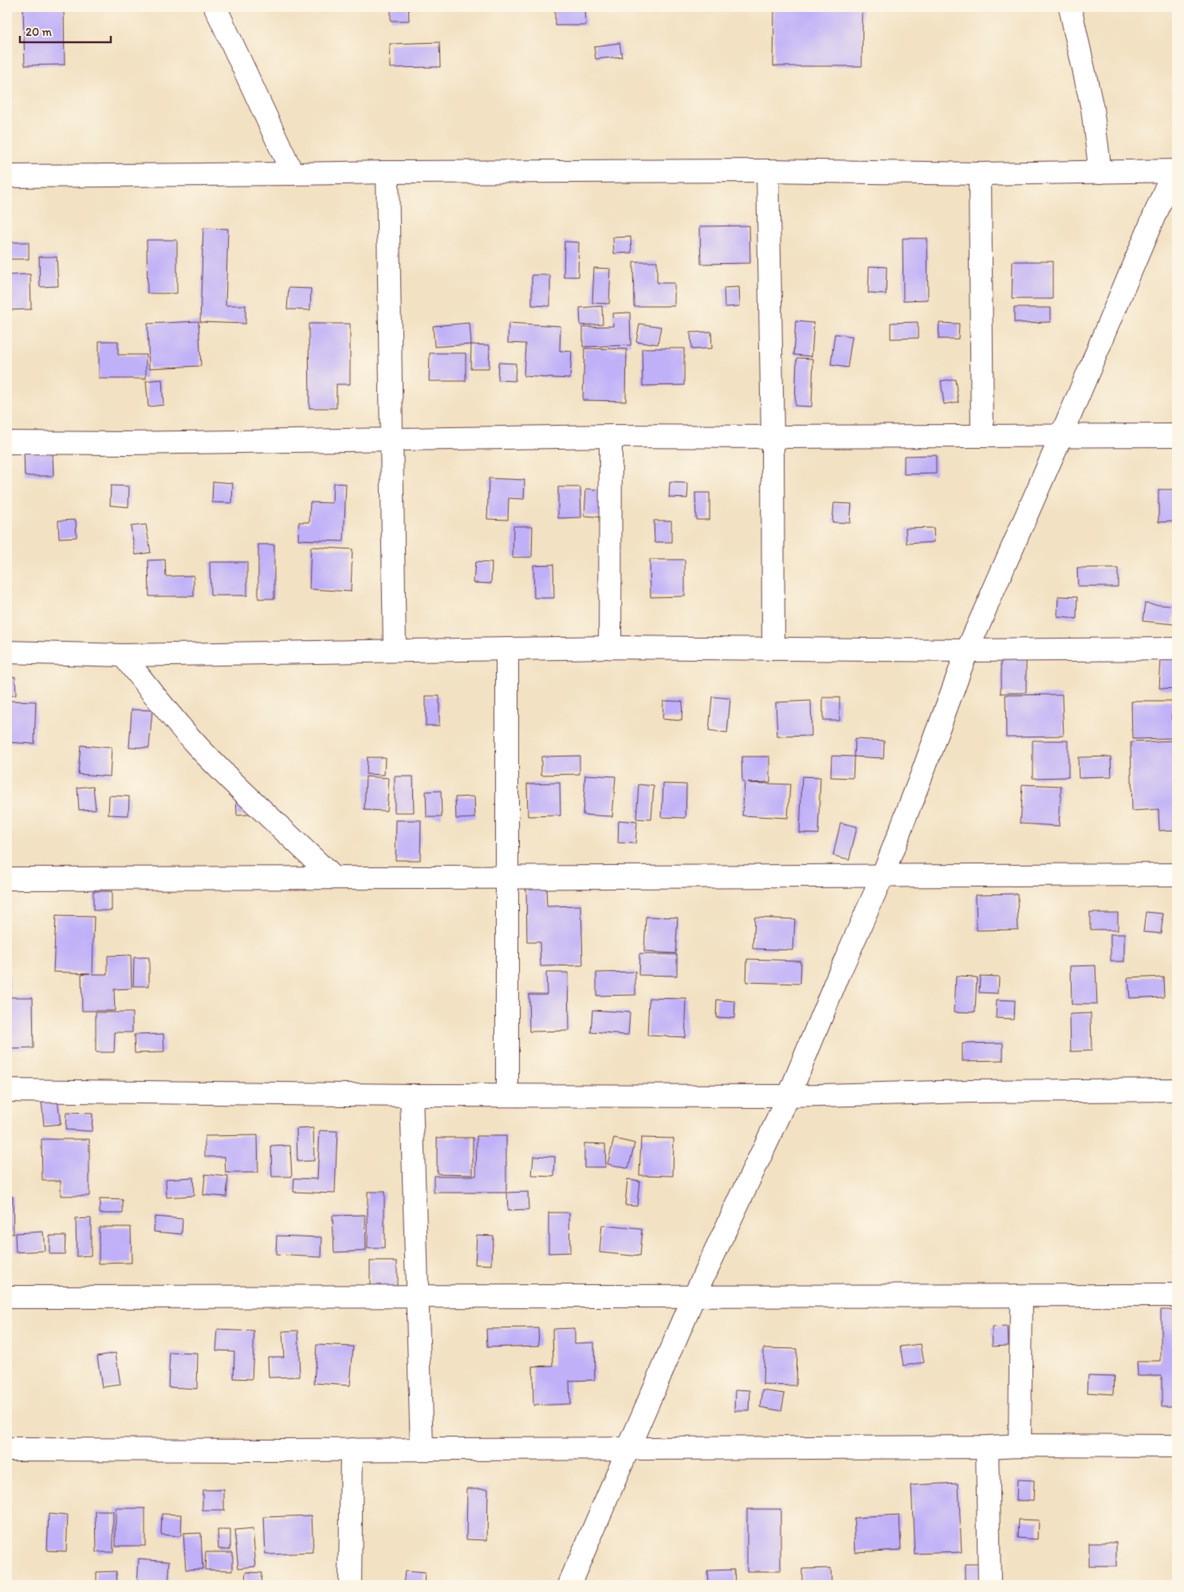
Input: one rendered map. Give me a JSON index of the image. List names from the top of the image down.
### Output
{
  "scale_bar": "20 m"
}
